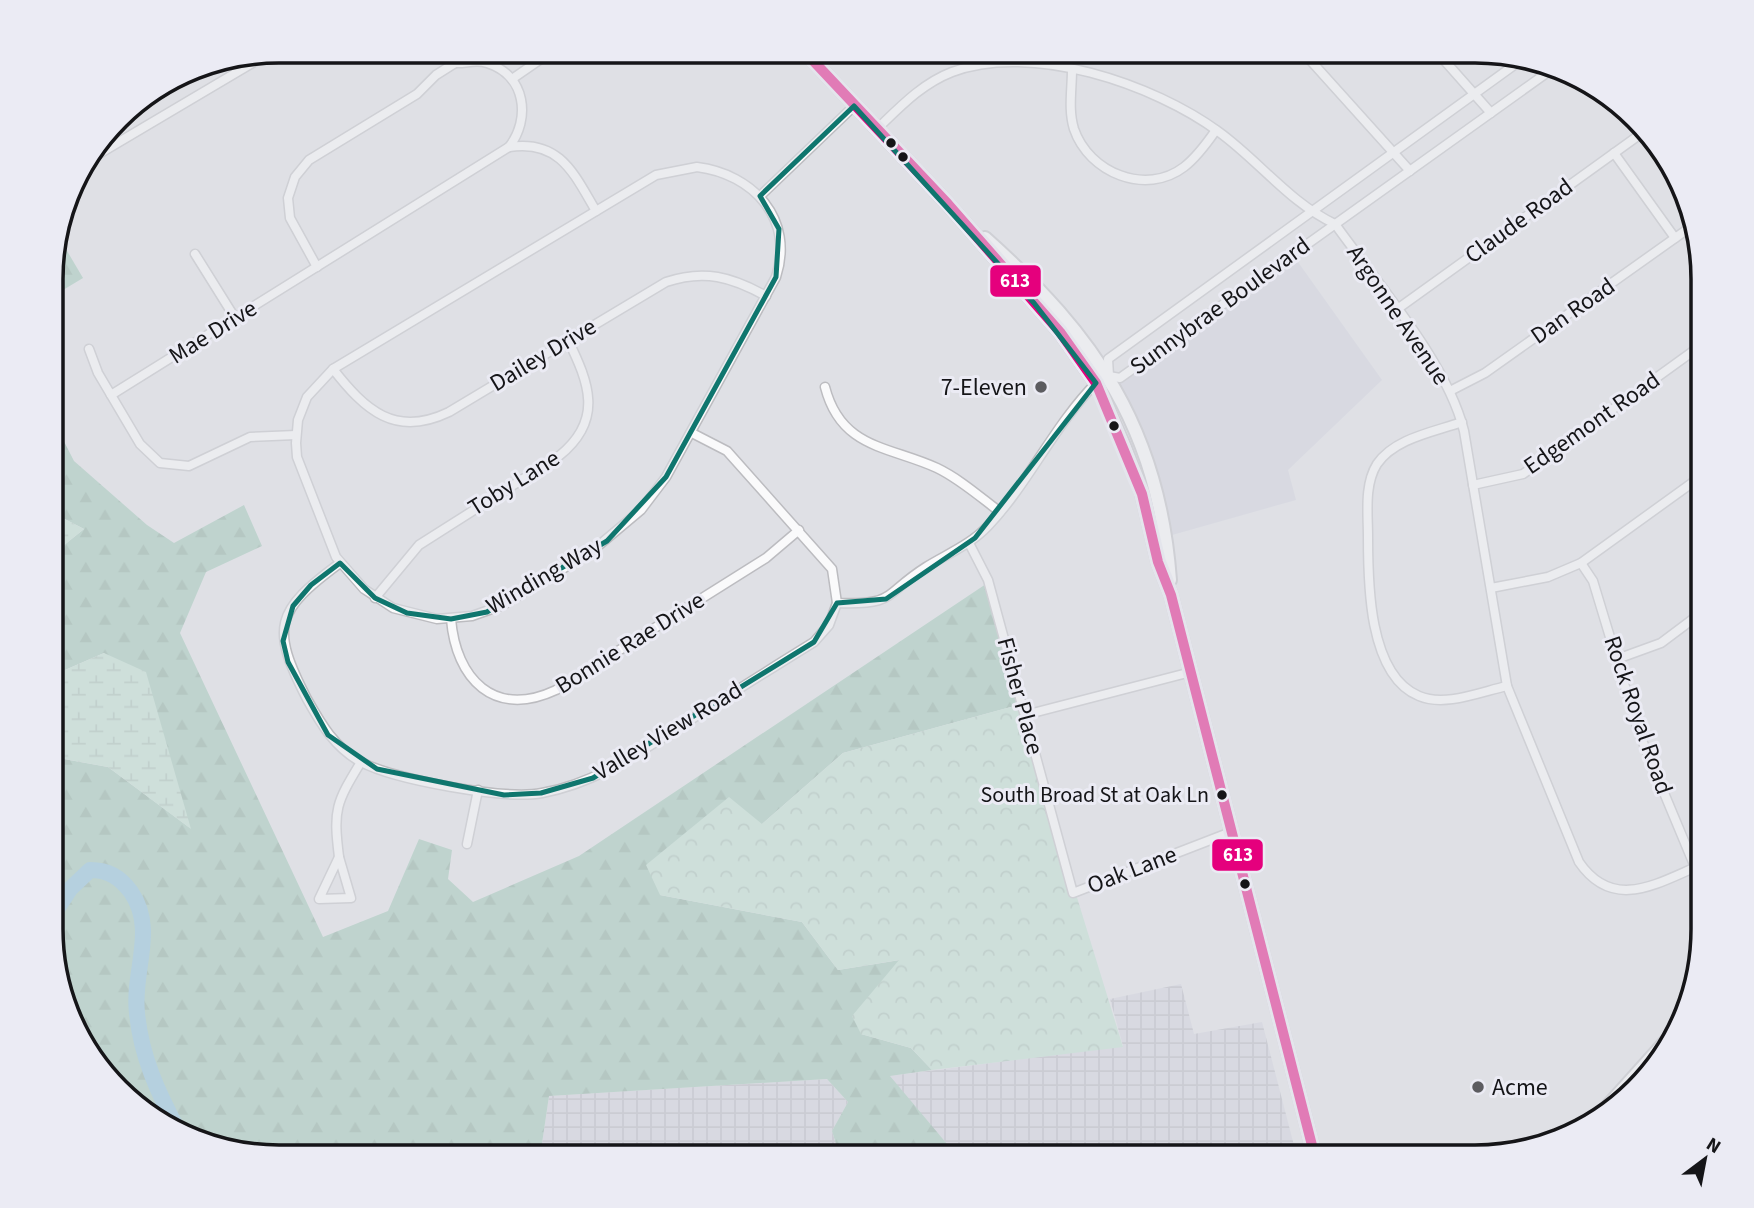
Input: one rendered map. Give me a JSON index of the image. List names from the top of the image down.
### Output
{
  "streets": {
    "street": [
      "Claude Road",
      "Sunnybrae Boulevard",
      "Dan Road",
      "Argonne Avenue",
      "Mae Drive",
      "Dailey Drive",
      "Edgemont Road",
      "Toby Lane",
      "Winding Way",
      "Bonnie Rae Drive",
      "Fisher Place",
      "Rock Royal Road",
      "Valley View Road",
      "Oak Lane"
    ]
  },
  "crossings": [
    ["Claude Road", "Argonne Avenue"],
    ["Sunnybrae Boulevard", "Argonne Avenue"],
    ["Dan Road", "Argonne Avenue"],
    ["Argonne Avenue", "Edgemont Road"],
    ["Dailey Drive", "Toby Lane"],
    ["Dailey Drive", "Winding Way"],
    ["Toby Lane", "Winding Way"],
    ["Winding Way", "Bonnie Rae Drive"],
    ["Winding Way", "Valley View Road"],
    ["Fisher Place", "Oak Lane"]
  ],
  "places": ["7-Eleven", "South Broad St at Oak Ln", "Acme"],
  "lines": ["transit line 613"],
  "north": "top right"
}
